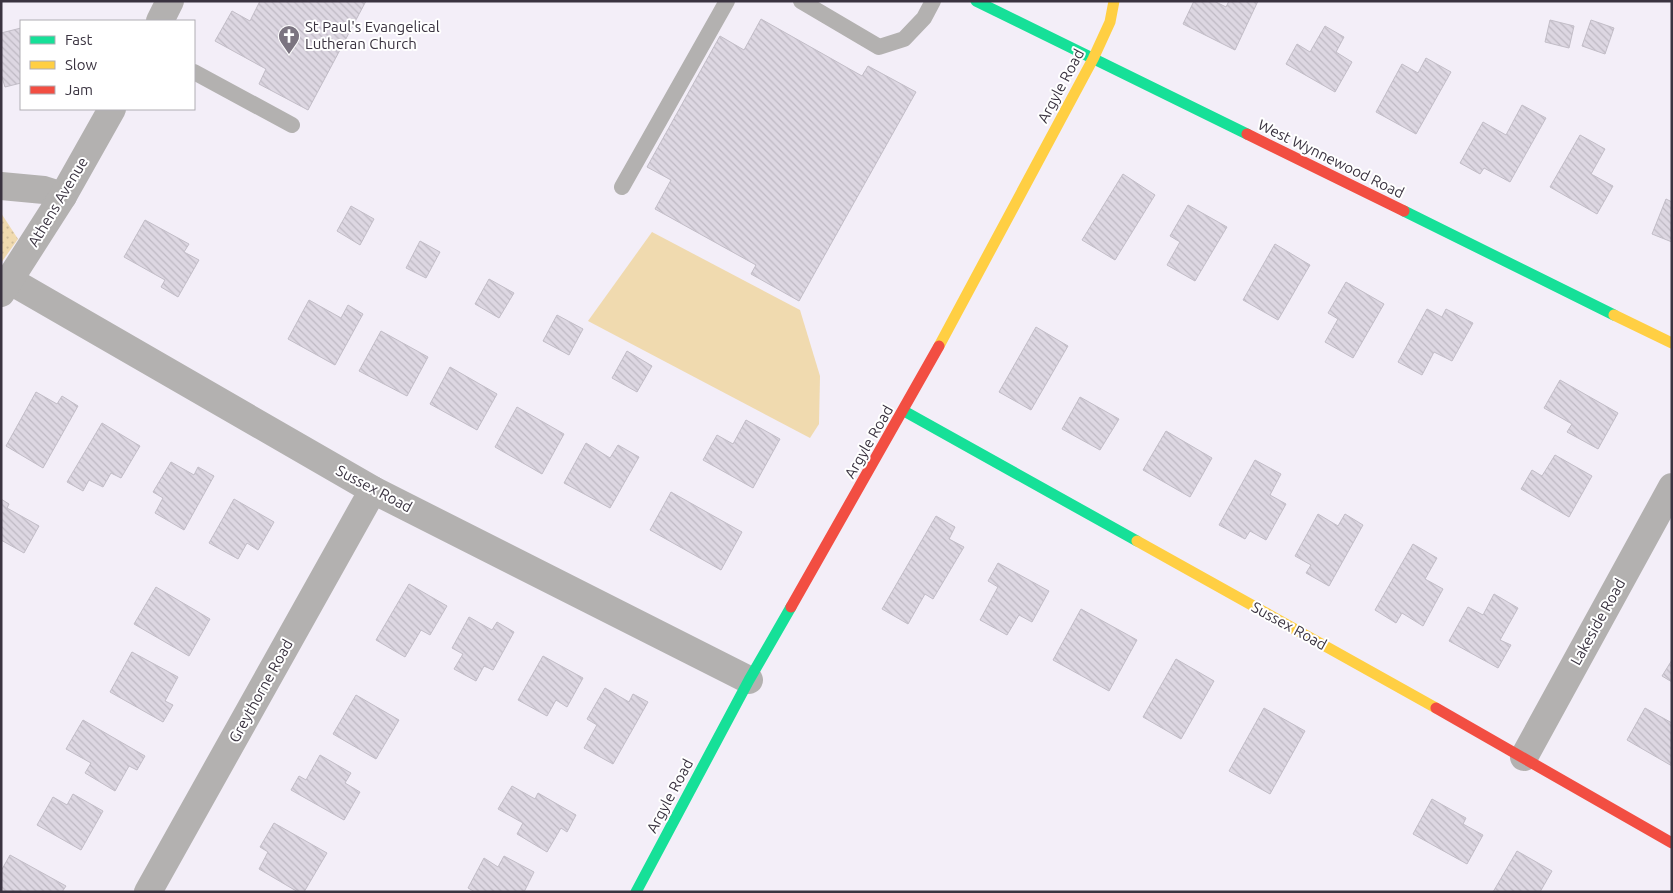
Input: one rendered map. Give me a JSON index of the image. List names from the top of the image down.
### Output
{
  "streets": {
    "street": [
      "Argyle Road",
      "West Wynnewood Road",
      "Athens Avenue",
      "Sussex Road",
      "Lakeside Road",
      "Greythorne Road"
    ]
  },
  "crossings": [
    ["Argyle Road", "West Wynnewood Road"],
    ["Argyle Road", "Sussex Road"],
    ["Athens Avenue", "Sussex Road"],
    ["Sussex Road", "Lakeside Road"],
    ["Sussex Road", "Greythorne Road"]
  ],
  "places": {
    "church": ["St Paul's Evangelical Lutheran Church"]
  },
  "legend": ["Fast", "Slow", "Jam"]
}
